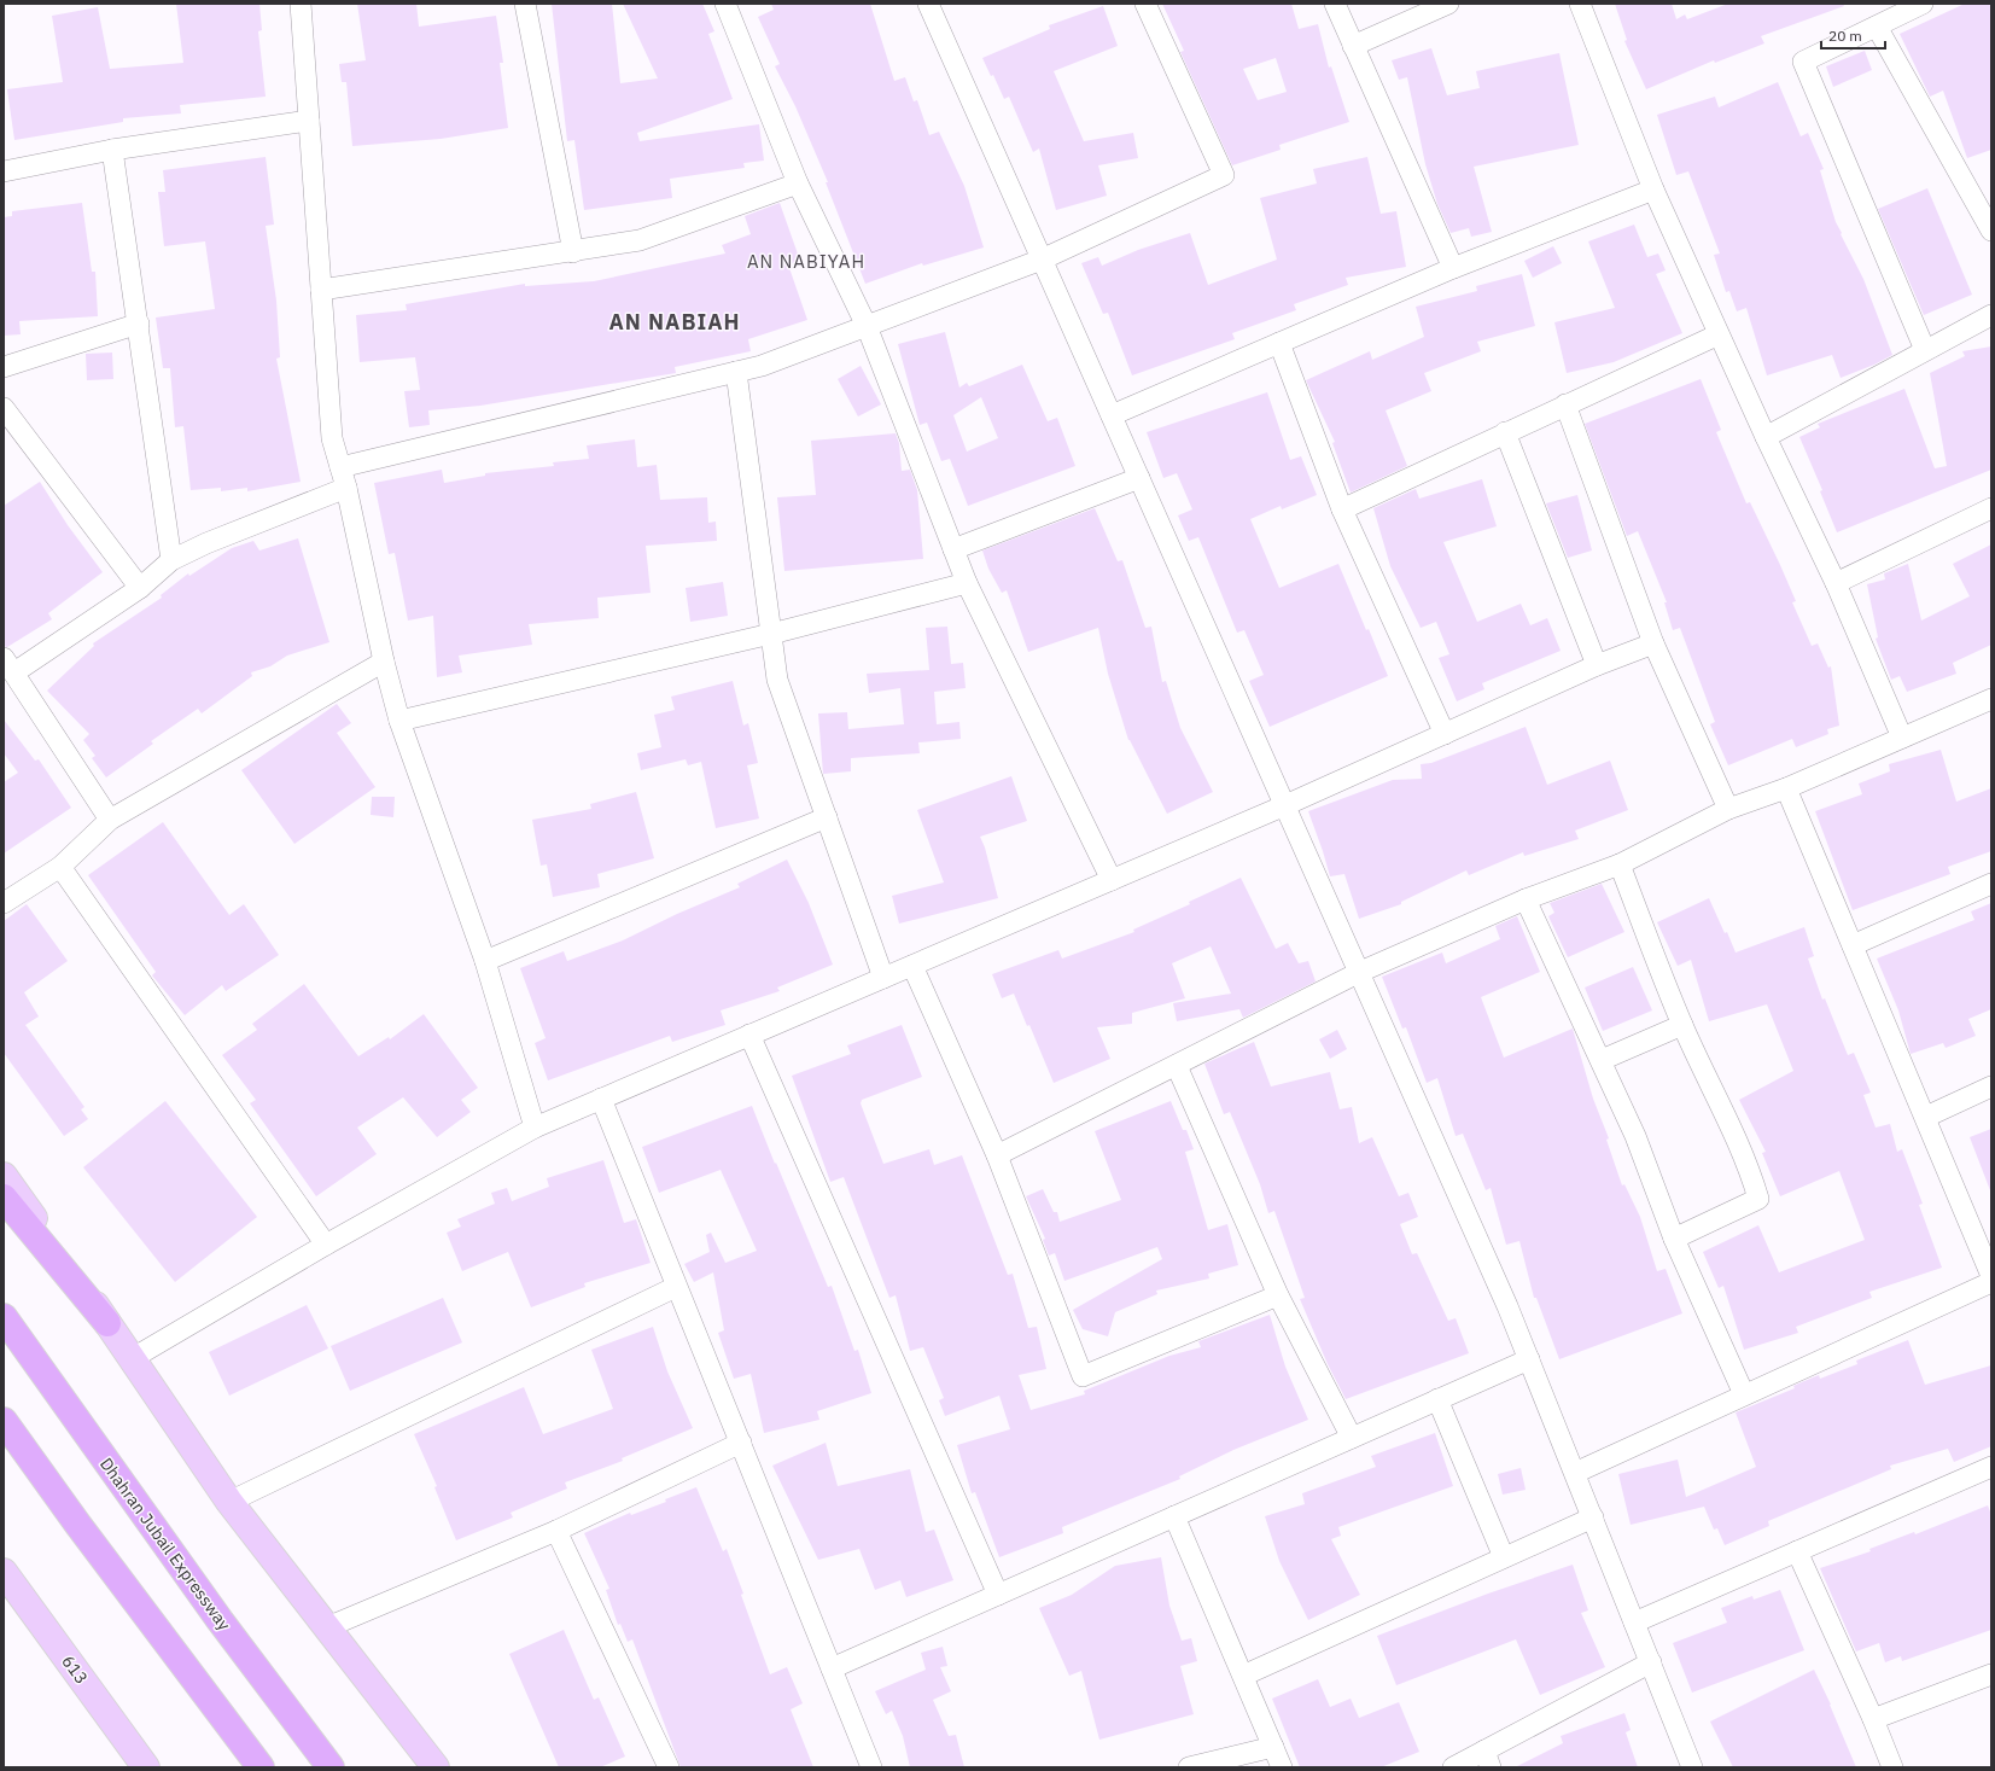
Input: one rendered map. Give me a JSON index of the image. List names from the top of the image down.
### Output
{
  "streets": {
    "highway": ["Dhahran Jubail Expressway"],
    "main road": ["613"]
  },
  "districts": ["AN NABIYAH", "AN NABIAH"],
  "scale_bar": "20 m"
}
